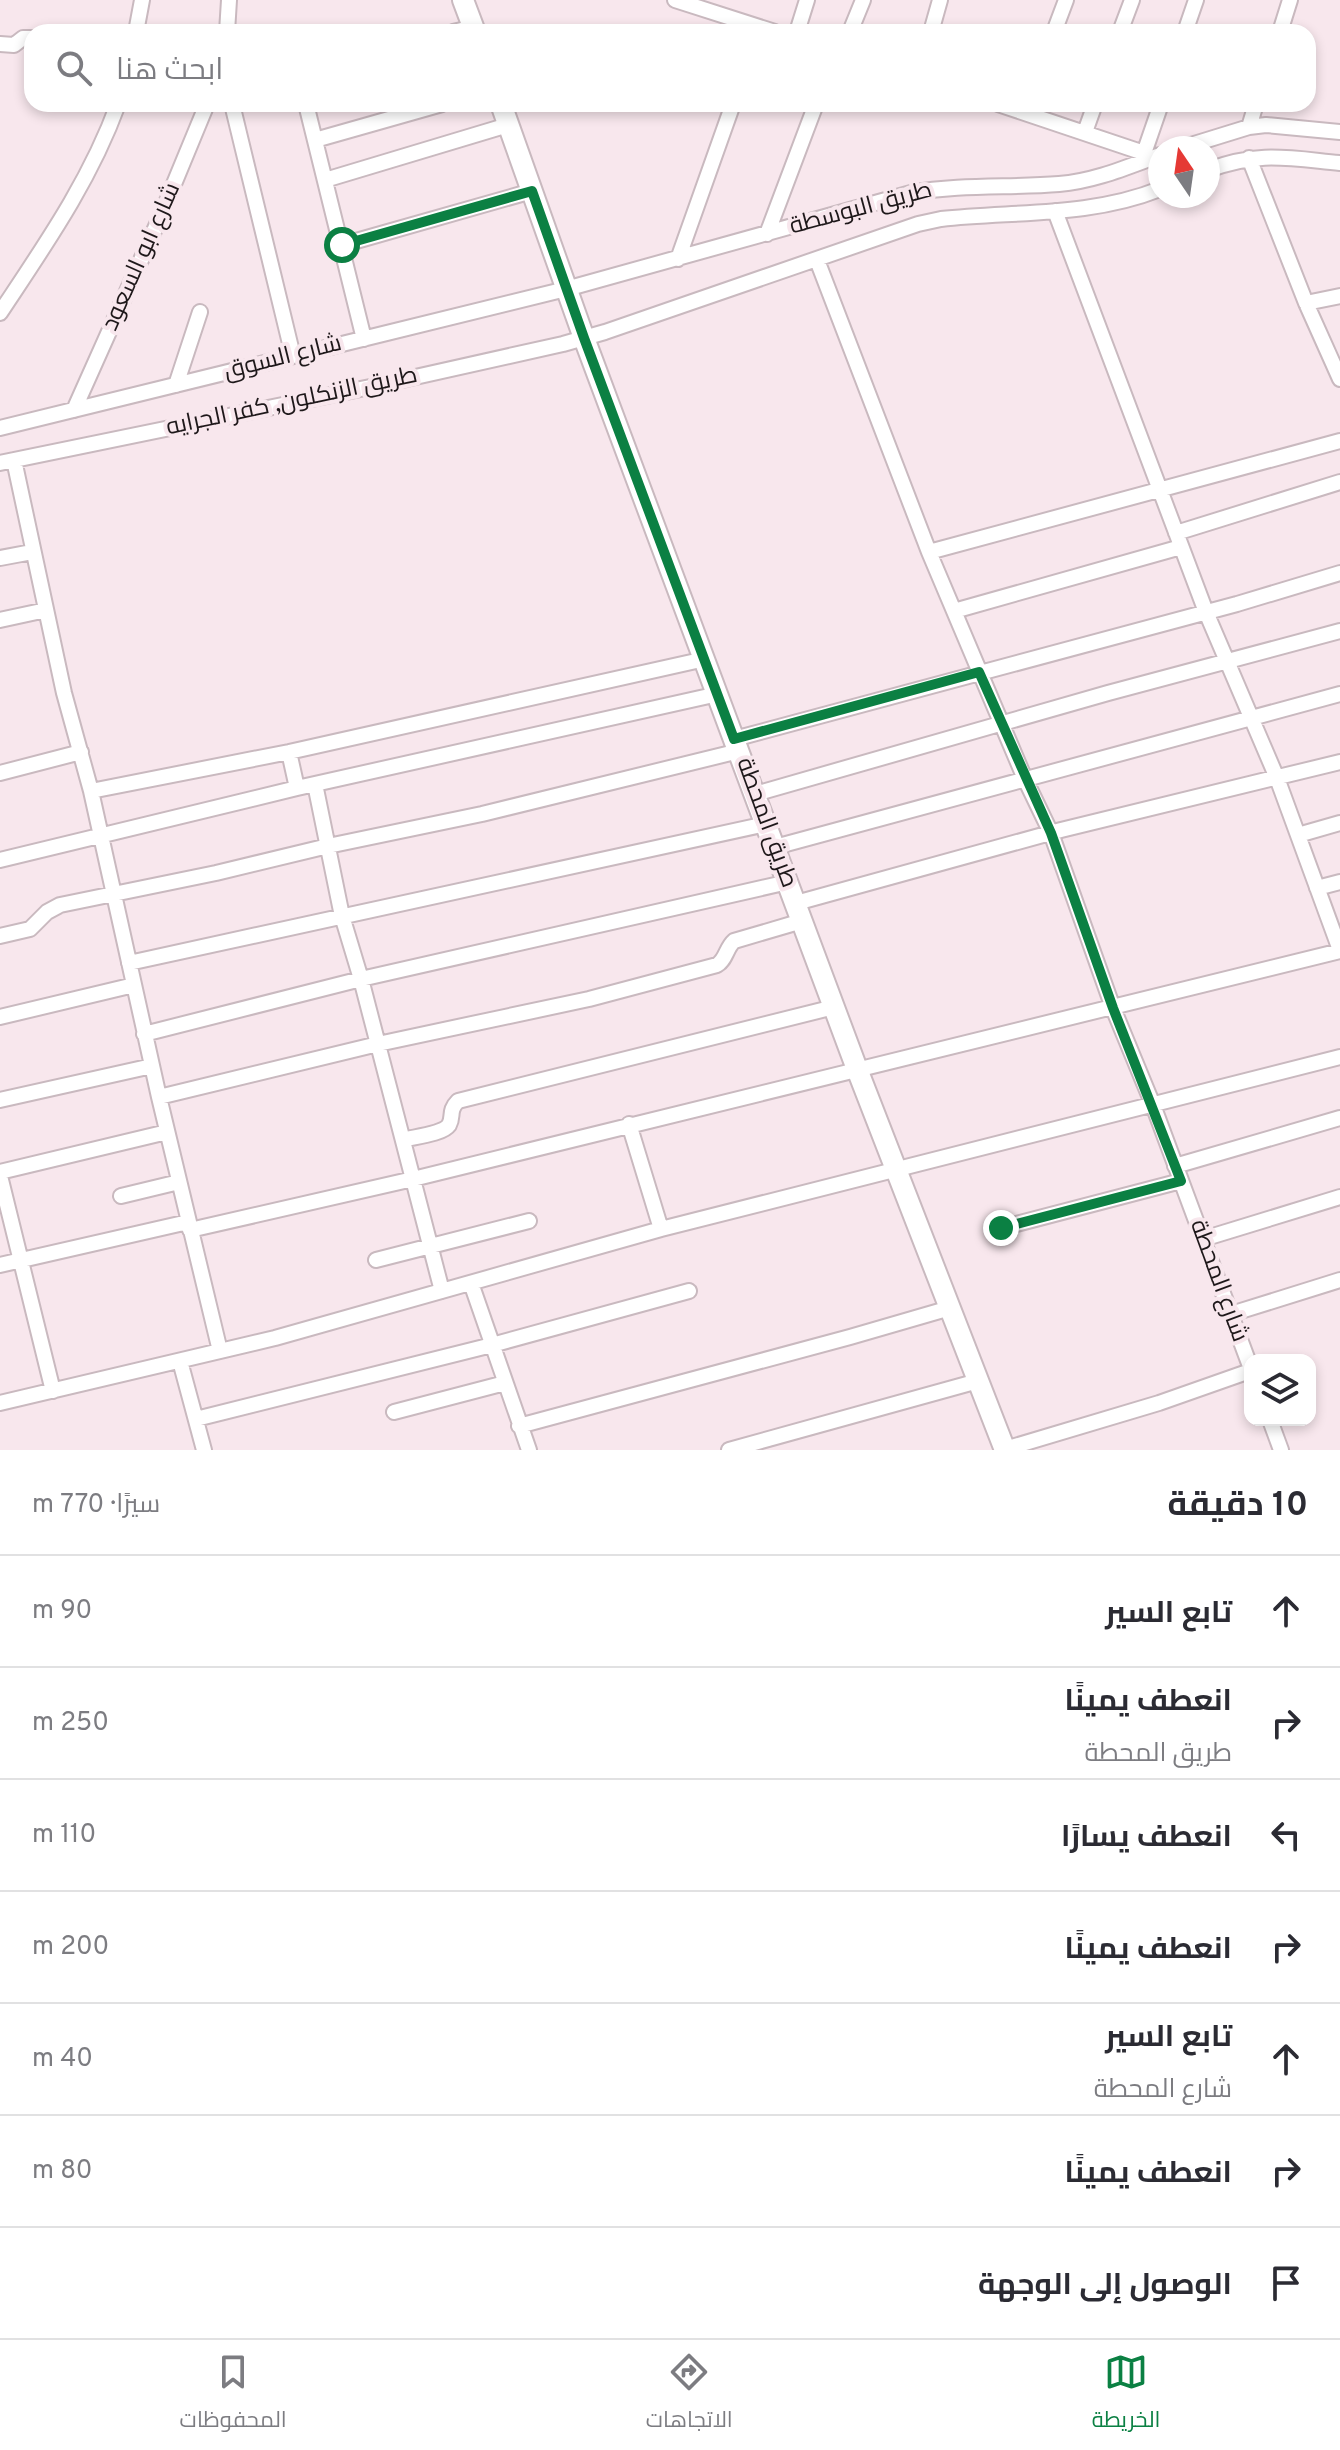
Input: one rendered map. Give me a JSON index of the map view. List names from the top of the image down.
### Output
{
  "streets": {
    "street": [
      "طريق البوسطة",
      "شارع ابو السعود",
      "شارع السوق",
      "طريق الزنكلون, كفر الجرايه",
      "طريق المحطة",
      "شارع المحطة"
    ]
  },
  "crossings": [
    ["طريق البوسطة", "شارع السوق"],
    ["طريق البوسطة", "طريق الزنكلون, كفر الجرايه"],
    ["طريق البوسطة", "طريق المحطة"],
    ["طريق البوسطة", "شارع المحطة"],
    ["شارع ابو السعود", "شارع السوق"],
    ["شارع السوق", "طريق الزنكلون, كفر الجرايه"],
    ["شارع السوق", "طريق المحطة"],
    ["طريق الزنكلون, كفر الجرايه", "طريق المحطة"]
  ],
  "north": "top",
  "page": {
    "search": "ابحث هنا",
    "heading": ["10 دقيقة", "سيرًا · 770 m"],
    "list": [
      ["تابع السير", "90 m"],
      ["انعطف يمينًا", "طريق المحطة", "250 m"],
      ["انعطف يسارًا", "110 m"],
      ["انعطف يمينًا", "200 m"],
      ["تابع السير", "شارع المحطة", "40 m"],
      ["انعطف يمينًا", "80 m"],
      "الوصول إلى الوجهة"
    ],
    "nav": ["الخريطة", "الاتجاهات", "المحفوظات"]
  }
}
